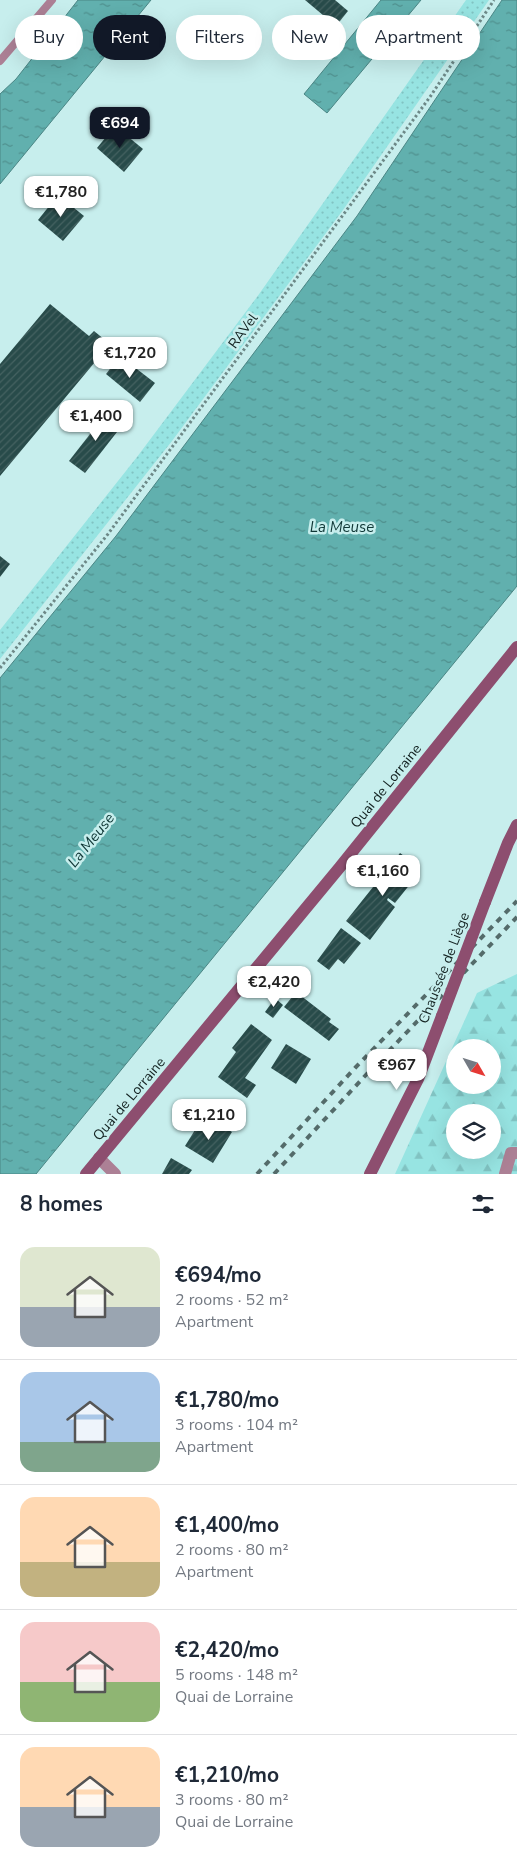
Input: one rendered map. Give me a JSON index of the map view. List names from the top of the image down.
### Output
{
  "streets": {
    "main road": ["Quai de Lorraine", "Chaussée de Liège"],
    "path": ["RAVel"]
  },
  "water": ["La Meuse"],
  "north": "bottom right",
  "page": {
    "chip": [
      "Buy",
      "Rent",
      "Filters",
      "New",
      "Apartment"
    ],
    "price": [
      "€694",
      "€1,780",
      "€1,720",
      "€1,400",
      "€1,160",
      "€2,420",
      "€967",
      "€1,210"
    ],
    "heading": "8 homes",
    "list": [
      {
        "name": "€694/mo",
        "note": "2 rooms · 52 m² · Apartment"
      },
      {
        "name": "€1,780/mo",
        "note": "3 rooms · 104 m² · Apartment"
      },
      {
        "name": "€1,400/mo",
        "note": "2 rooms · 80 m² · Apartment"
      },
      {
        "name": "€2,420/mo",
        "note": "5 rooms · 148 m² · Quai de Lorraine"
      },
      {
        "name": "€1,210/mo",
        "note": "3 rooms · 80 m² · Quai de Lorraine"
      }
    ]
  }
}
